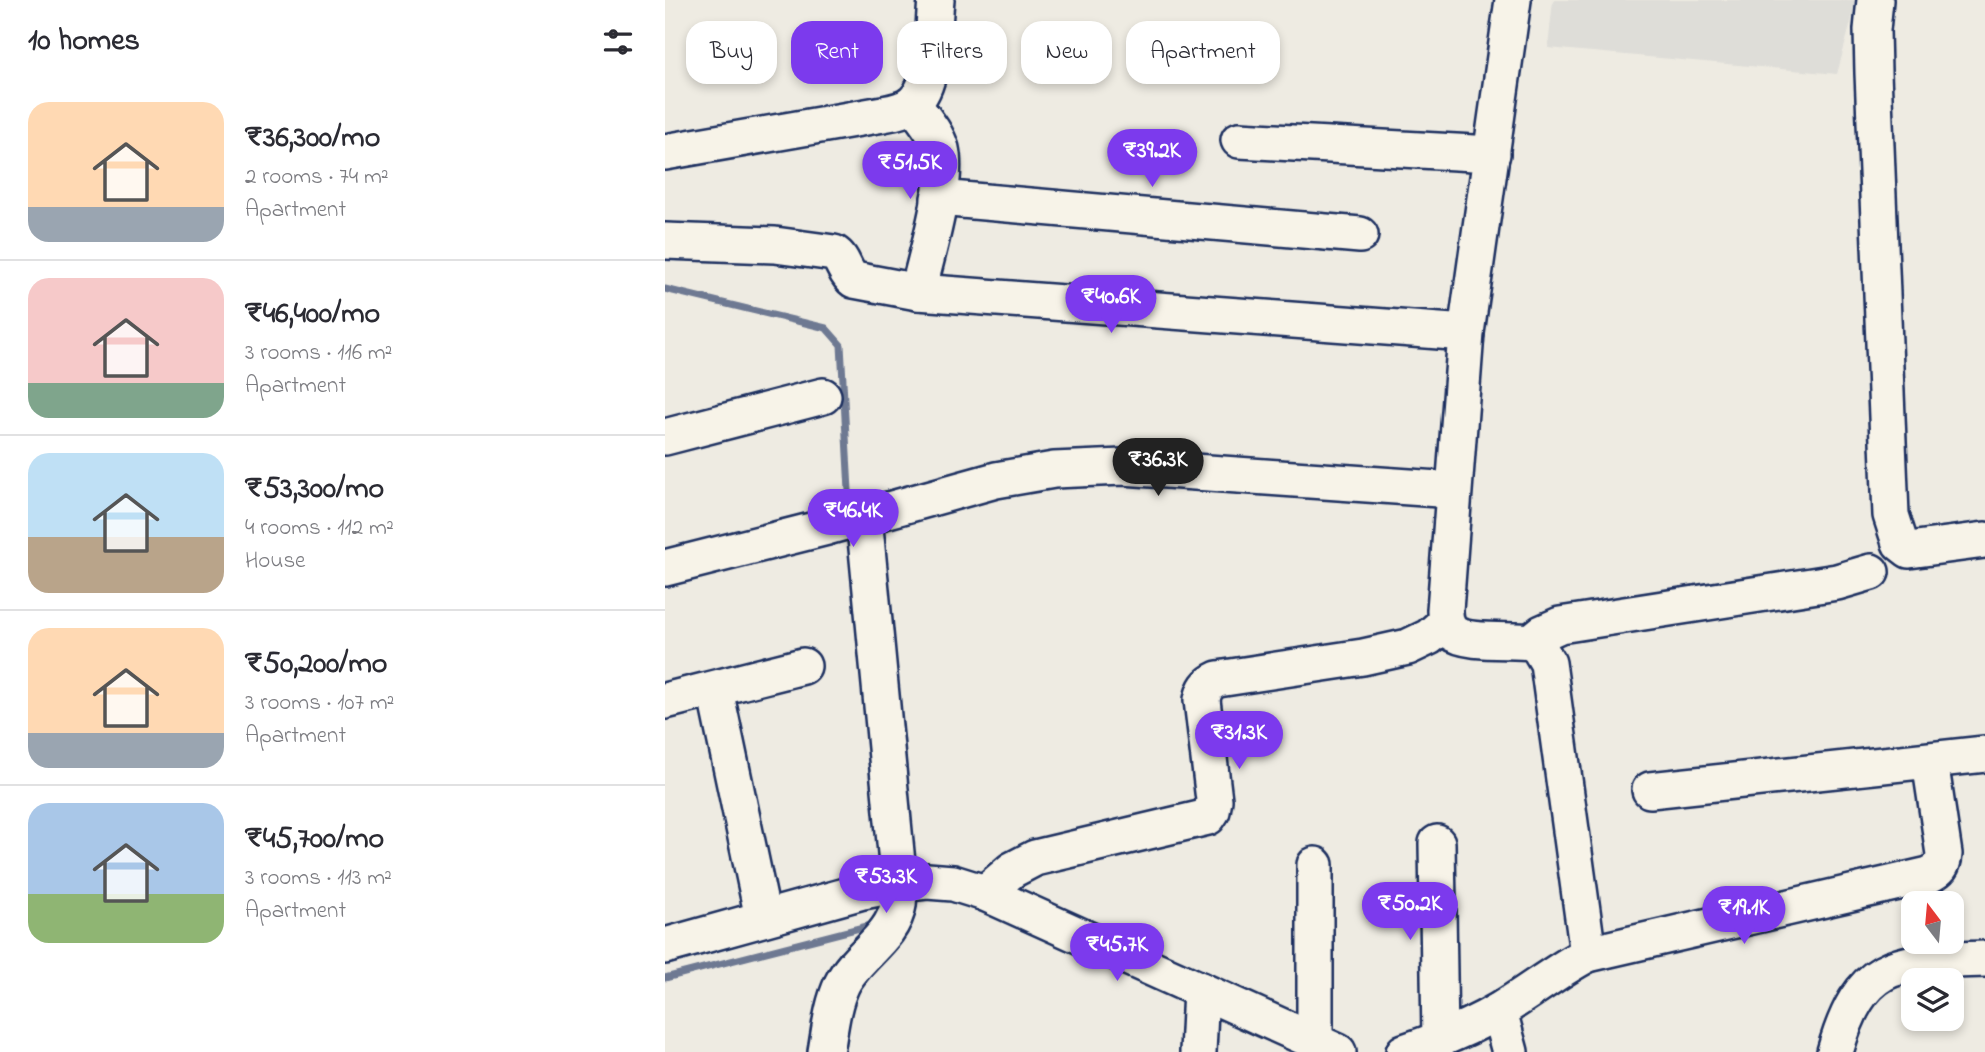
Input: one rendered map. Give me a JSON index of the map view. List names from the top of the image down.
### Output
{
  "north": "top",
  "page": {
    "heading": "10 homes",
    "chip": [
      "Buy",
      "Rent",
      "Filters",
      "New",
      "Apartment"
    ],
    "list": [
      {
        "name": "₹36,300/mo",
        "note": "2 rooms · 74 m² · Apartment"
      },
      {
        "name": "₹46,400/mo",
        "note": "3 rooms · 116 m² · Apartment"
      },
      {
        "name": "₹53,300/mo",
        "note": "4 rooms · 112 m² · House"
      },
      {
        "name": "₹50,200/mo",
        "note": "3 rooms · 107 m² · Apartment"
      },
      {
        "name": "₹45,700/mo",
        "note": "3 rooms · 113 m² · Apartment"
      }
    ],
    "price": [
      "₹39.2K",
      "₹51.5K",
      "₹40.6K",
      "₹36.3K",
      "₹46.4K",
      "₹31.3K",
      "₹53.3K",
      "₹50.2K",
      "₹19.1K",
      "₹45.7K"
    ]
  }
}
